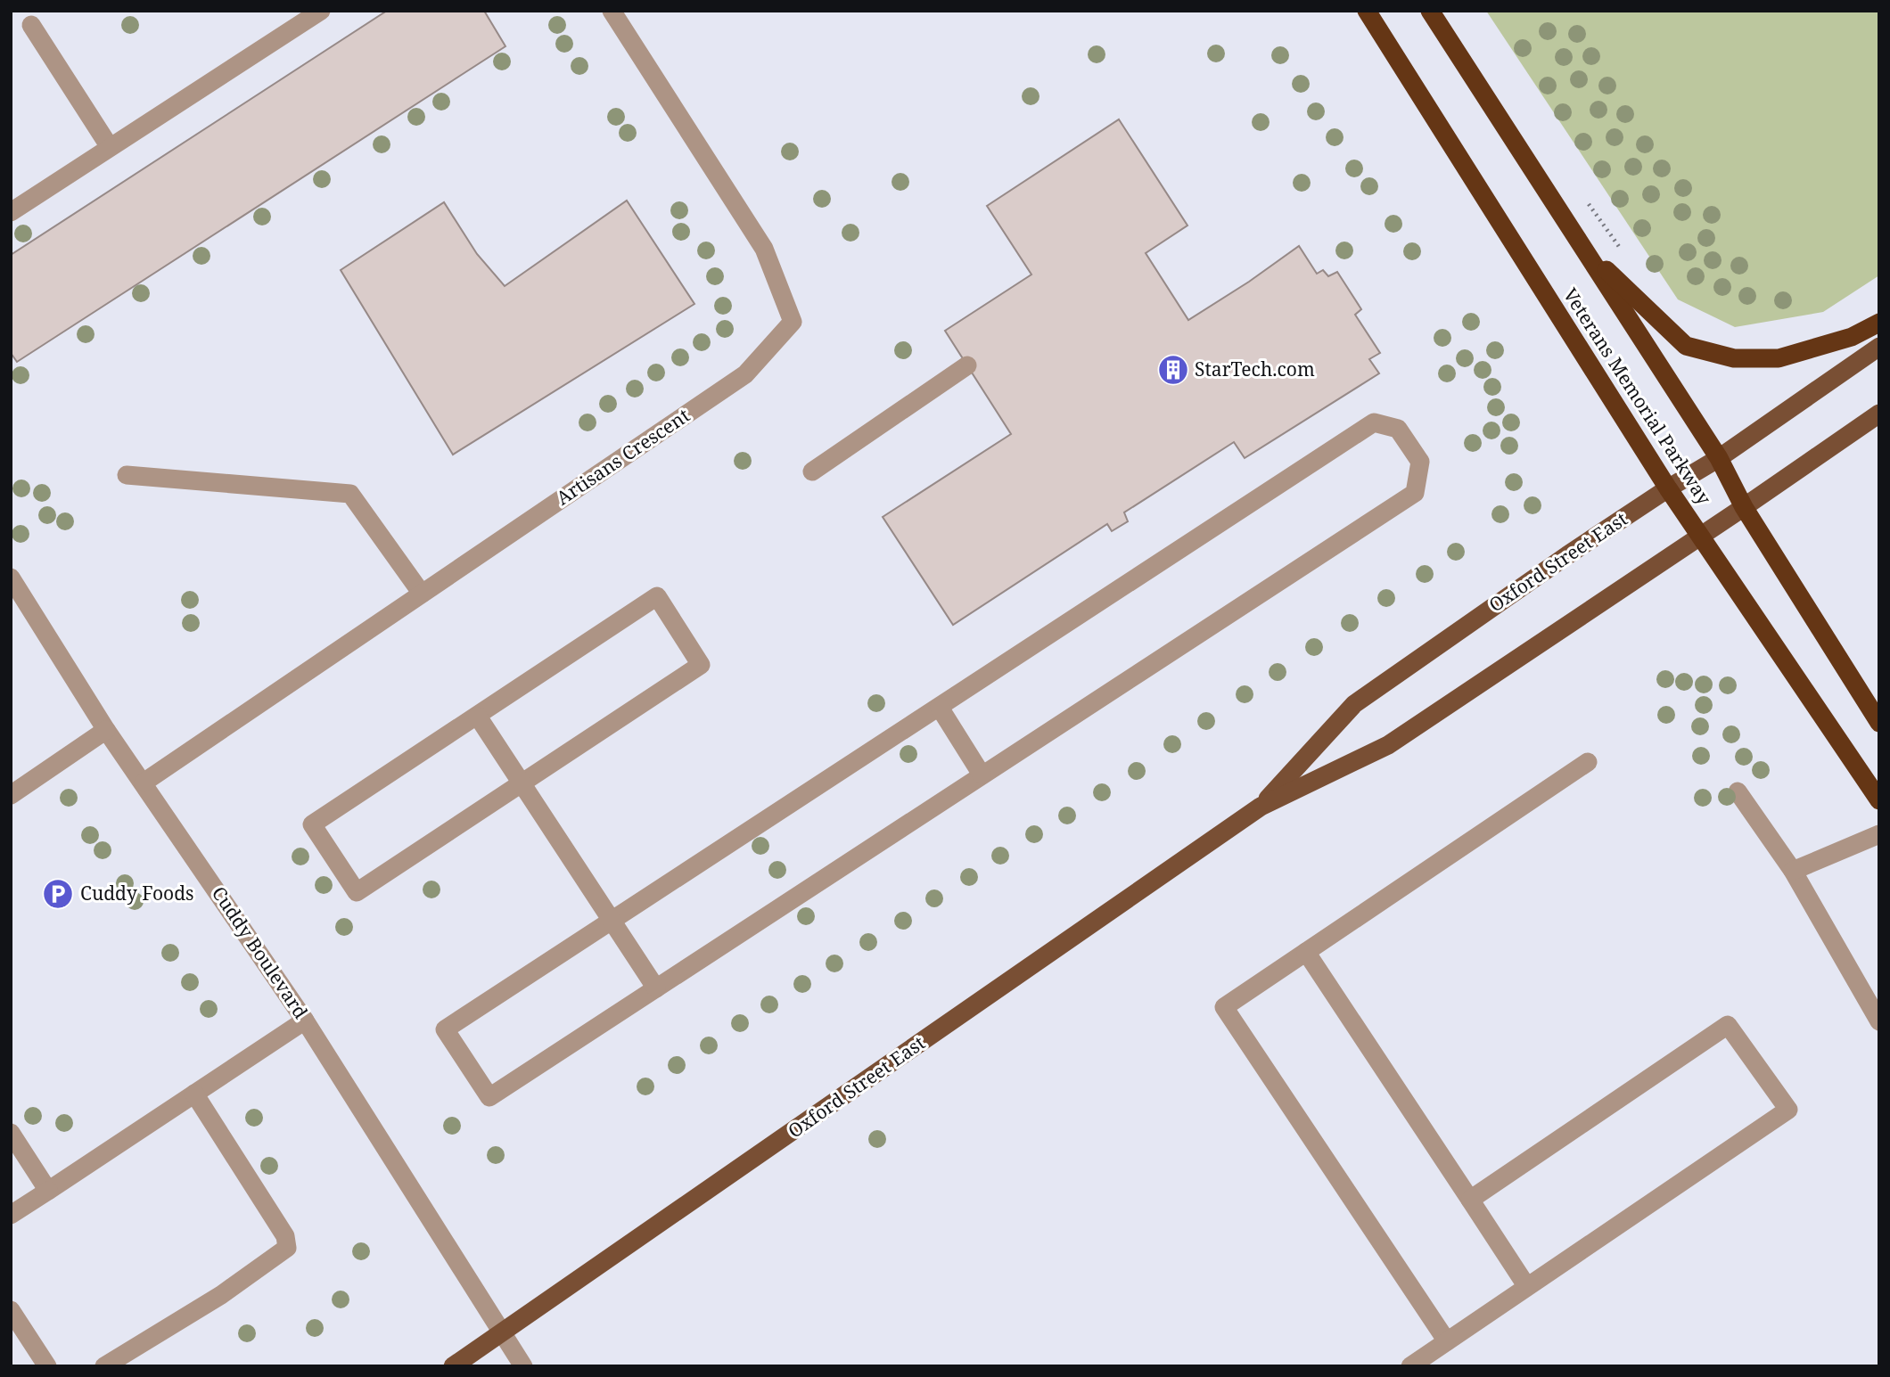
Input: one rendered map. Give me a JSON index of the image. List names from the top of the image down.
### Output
{
  "streets": {
    "highway": ["Veterans Memorial Parkway"],
    "main road": ["Oxford Street East"],
    "street": ["Artisans Crescent", "Cuddy Boulevard"]
  },
  "crossings": [
    ["Veterans Memorial Parkway", "Oxford Street East"],
    ["Artisans Crescent", "Cuddy Boulevard"],
    ["Oxford Street East", "Cuddy Boulevard"]
  ],
  "places": {
    "building": ["StarTech.com"],
    "parking": ["Cuddy Foods"]
  }
}
